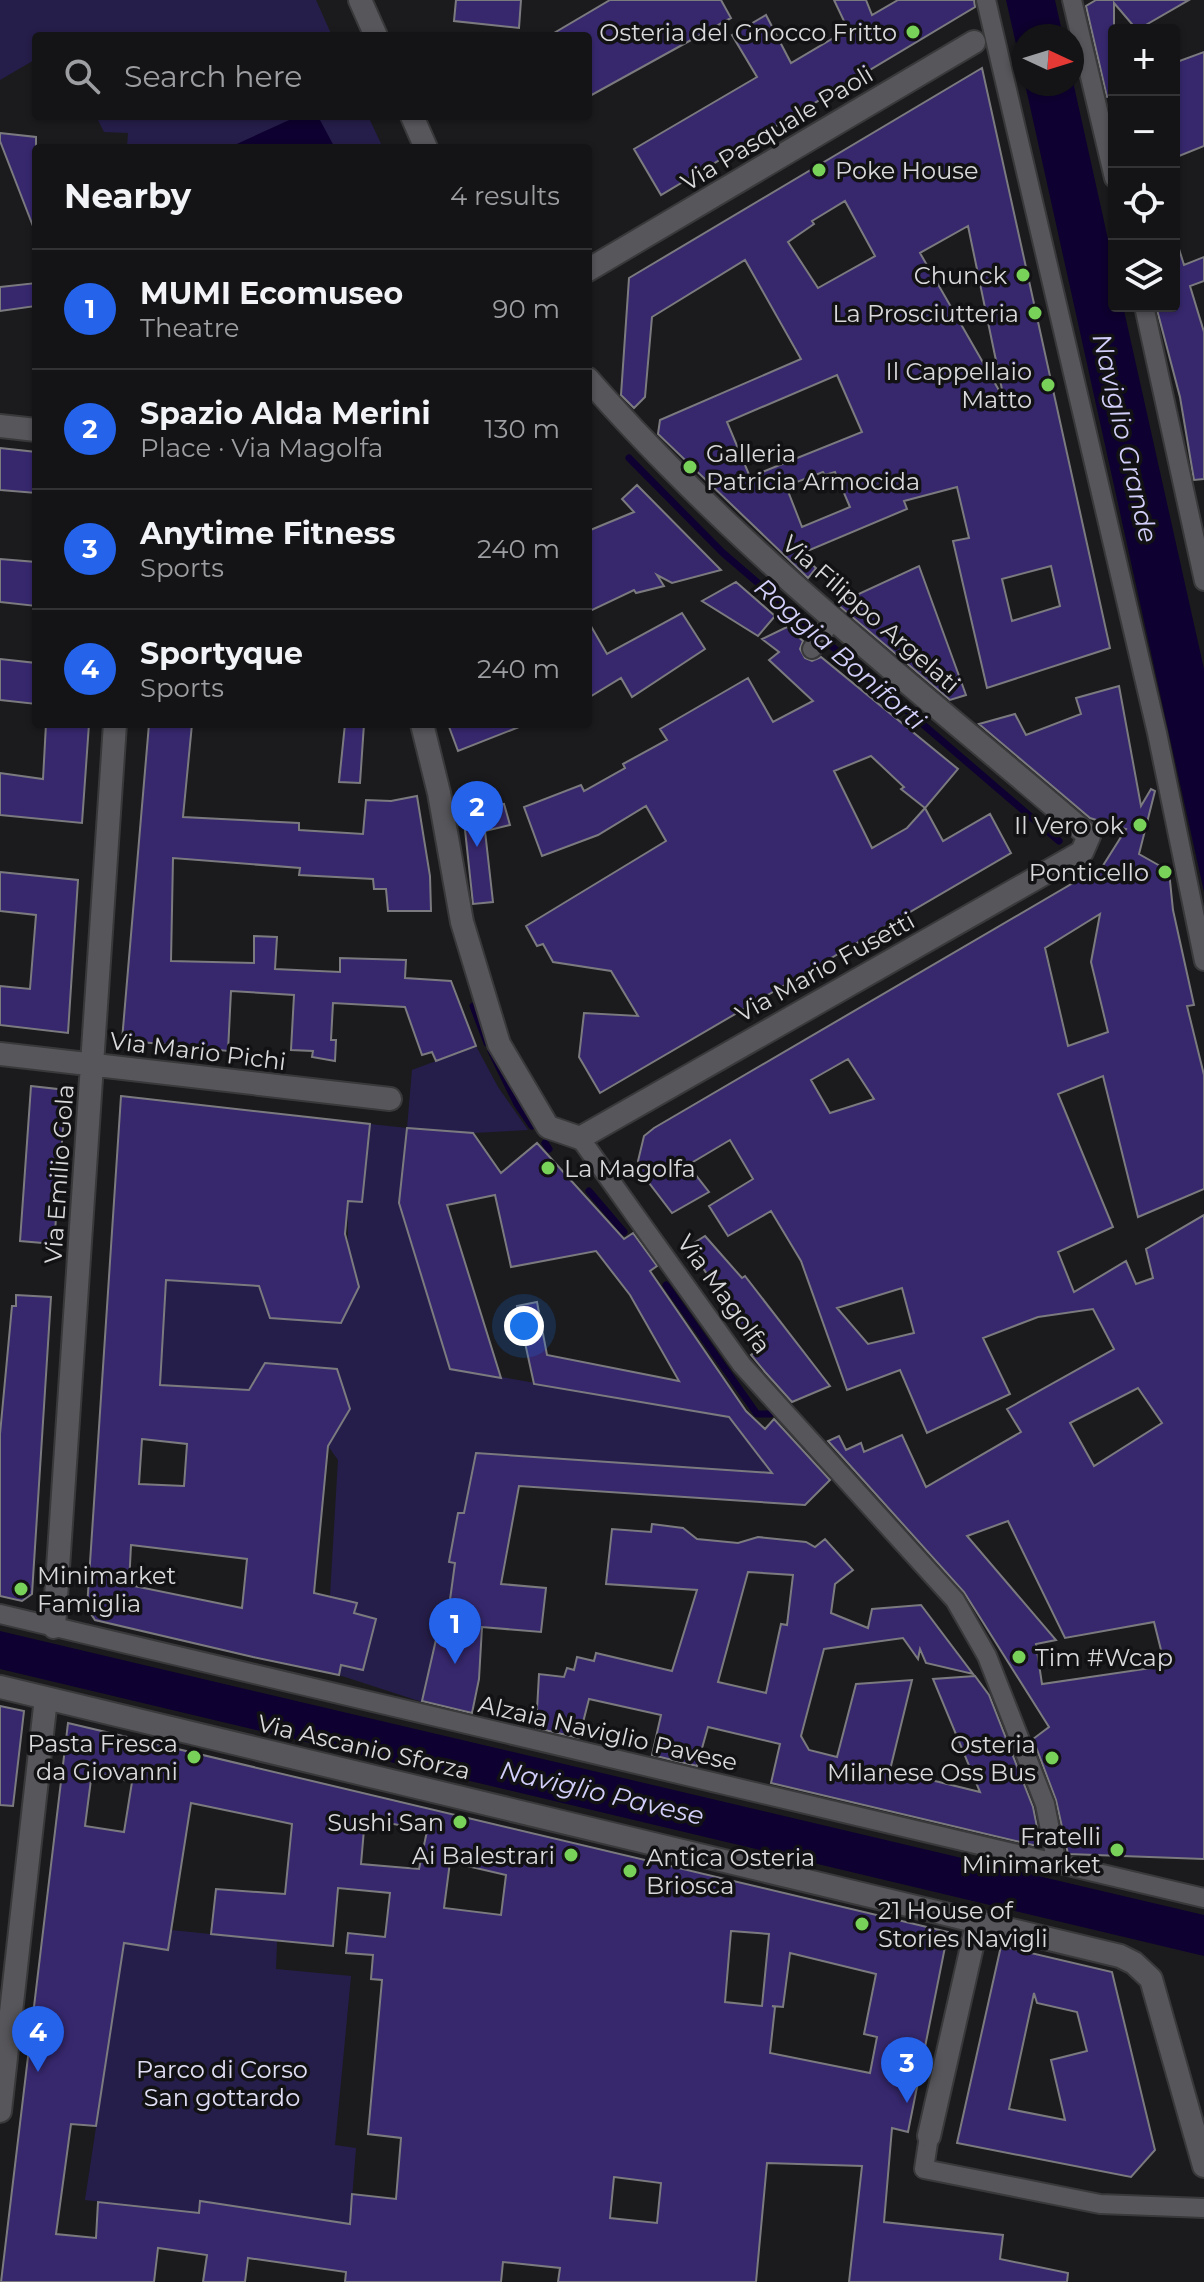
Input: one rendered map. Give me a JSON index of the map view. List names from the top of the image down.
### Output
{
  "streets": {
    "street": [
      "Via Pasquale Paoli",
      "Via Filippo Argelati",
      "Via Mario Fusetti",
      "Via Mario Pichi",
      "Via Emilio Gola",
      "Via Magolfa",
      "Alzaia Naviglio Pavese",
      "Via Ascanio Sforza"
    ]
  },
  "crossings": [
    ["Via Filippo Argelati", "Via Mario Fusetti"],
    ["Via Mario Fusetti", "Via Magolfa"],
    ["Via Mario Pichi", "Via Emilio Gola"],
    ["Via Emilio Gola", "Alzaia Naviglio Pavese"],
    ["Via Magolfa", "Alzaia Naviglio Pavese"]
  ],
  "water": ["Naviglio Grande", "Roggia Boniforti", "Naviglio Pavese"],
  "parks": ["Parco di Corso San gottardo"],
  "places": [
    "Osteria del Gnocco Fritto",
    "Poke House",
    "Chunck",
    "La Prosciutteria",
    "Il Cappellaio Matto",
    "Galleria Patricia Armocida",
    "Il Vero ok",
    "Ponticello",
    "La Magolfa",
    "Minimarket Famiglia",
    "Tim #Wcap",
    "Pasta Fresca da Giovanni",
    "Osteria Milanese Oss Bus",
    "Sushi San",
    "Fratelli Minimarket",
    "Ai Balestrari",
    "Antica Osteria Briosca",
    "21 House of Stories Navigli"
  ],
  "north": "right",
  "page": {
    "map_buttons": ["+", "−"],
    "search": "Search here",
    "heading": ["Nearby", "4 results"],
    "list": [
      {
        "mark": "1",
        "name": "MUMI Ecomuseo",
        "note": "Theatre",
        "value": "90 m"
      },
      {
        "mark": "2",
        "name": "Spazio Alda Merini",
        "note": "Place · Via Magolfa",
        "value": "130 m"
      },
      {
        "mark": "3",
        "name": "Anytime Fitness",
        "note": "Sports",
        "value": "240 m"
      },
      {
        "mark": "4",
        "name": "Sportyque",
        "note": "Sports",
        "value": "240 m"
      }
    ],
    "pins": [
      "2",
      "1",
      "4",
      "3"
    ]
  }
}
